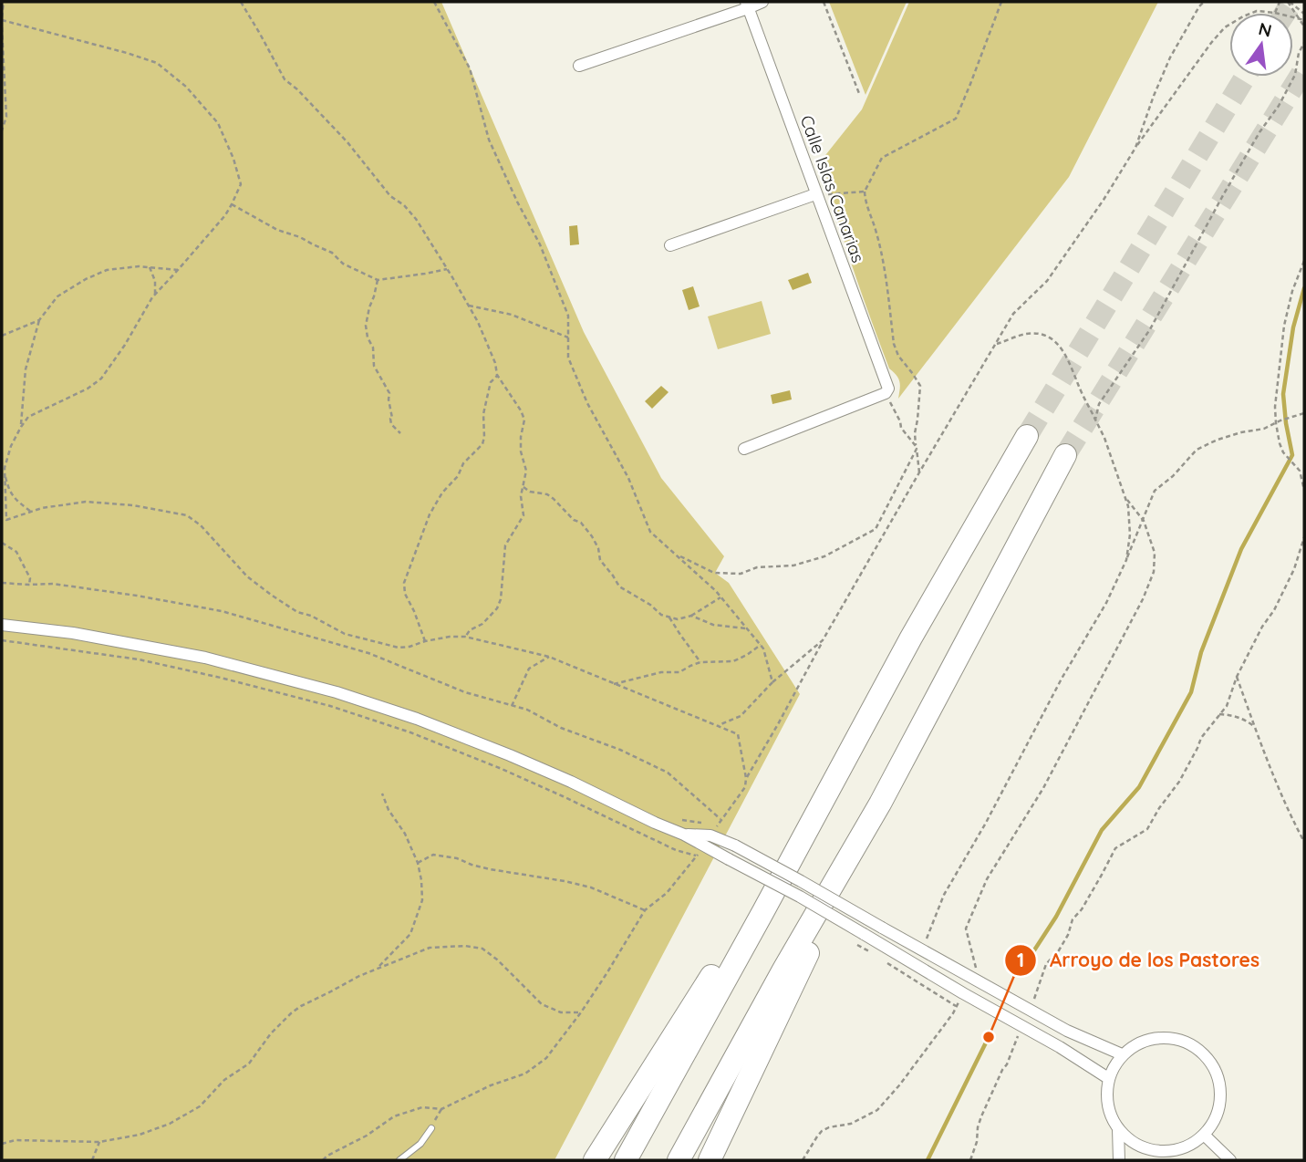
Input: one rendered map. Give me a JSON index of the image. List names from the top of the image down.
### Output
{
  "streets": {
    "street": ["Calle Islas Canarias"]
  },
  "places": ["Arroyo de los Pastores"],
  "north": "top"
}
